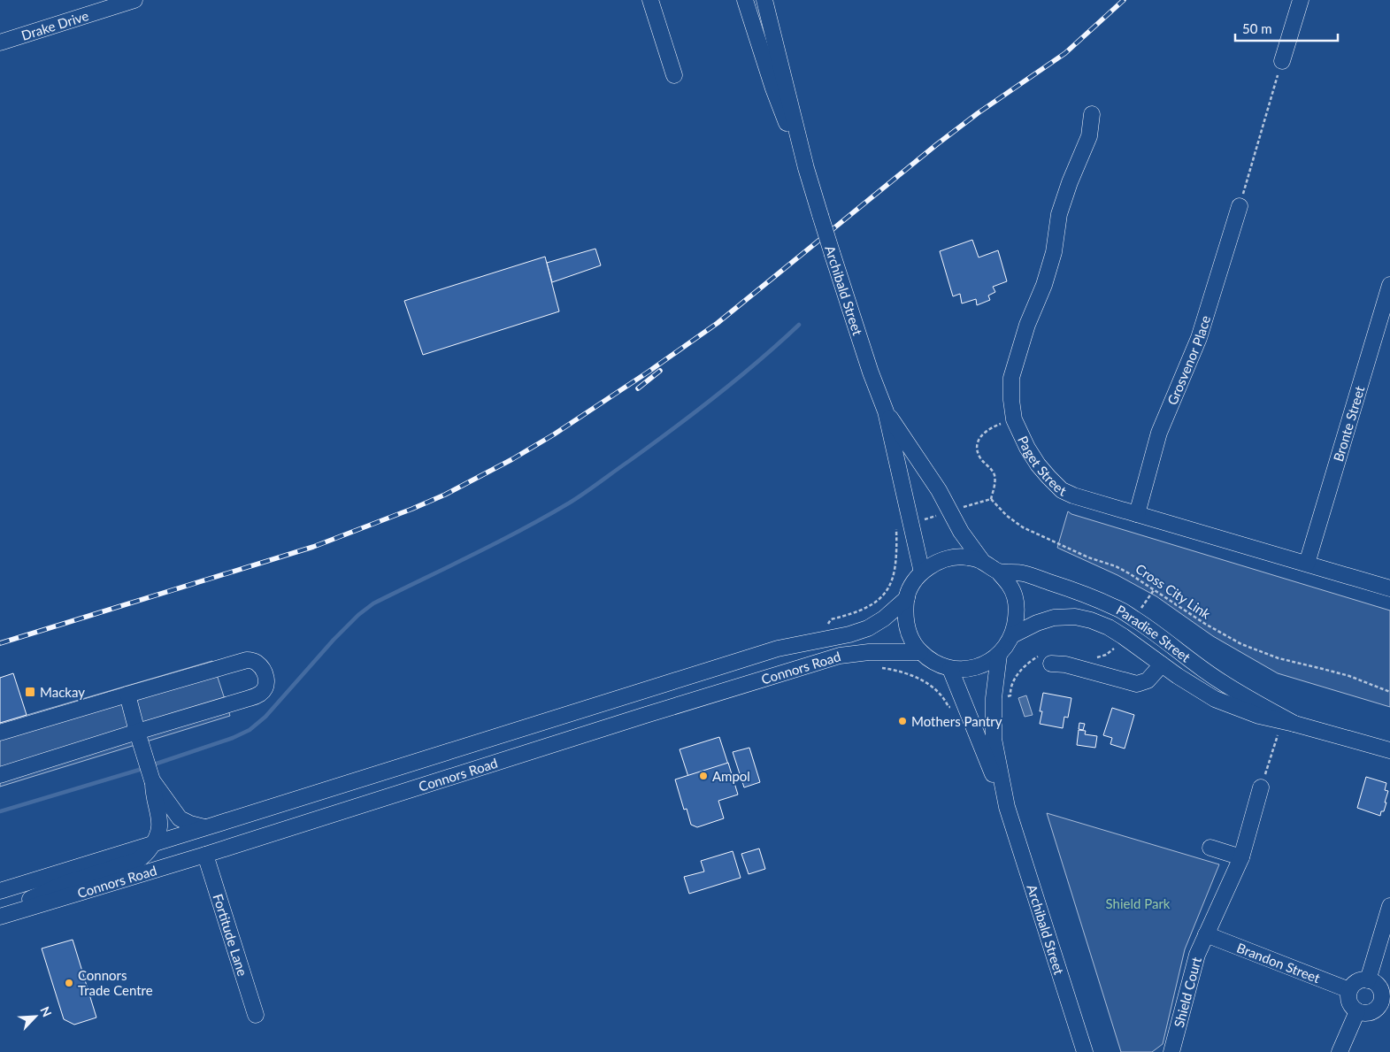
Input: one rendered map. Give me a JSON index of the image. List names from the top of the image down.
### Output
{
  "streets": {
    "street": [
      "Drake Drive",
      "Archibald Street",
      "Grosvenor Place",
      "Bronte Street",
      "Paget Street",
      "Paradise Street",
      "Connors Road",
      "Fortitude Lane",
      "Brandon Street",
      "Shield Court"
    ],
    "path": ["Cross City Link"]
  },
  "crossings": [
    ["Archibald Street", "Paradise Street"],
    ["Archibald Street", "Connors Road"],
    ["Grosvenor Place", "Paget Street"],
    ["Bronte Street", "Paget Street"],
    ["Paradise Street", "Connors Road"],
    ["Connors Road", "Fortitude Lane"],
    ["Brandon Street", "Shield Court"]
  ],
  "parks": ["Shield Park"],
  "places": {
    "transit": ["Mackay"],
    "other": ["Mothers Pantry", "Ampol", "Connors Trade Centre"]
  },
  "scale_bar": "50 m",
  "north": "top right"
}
